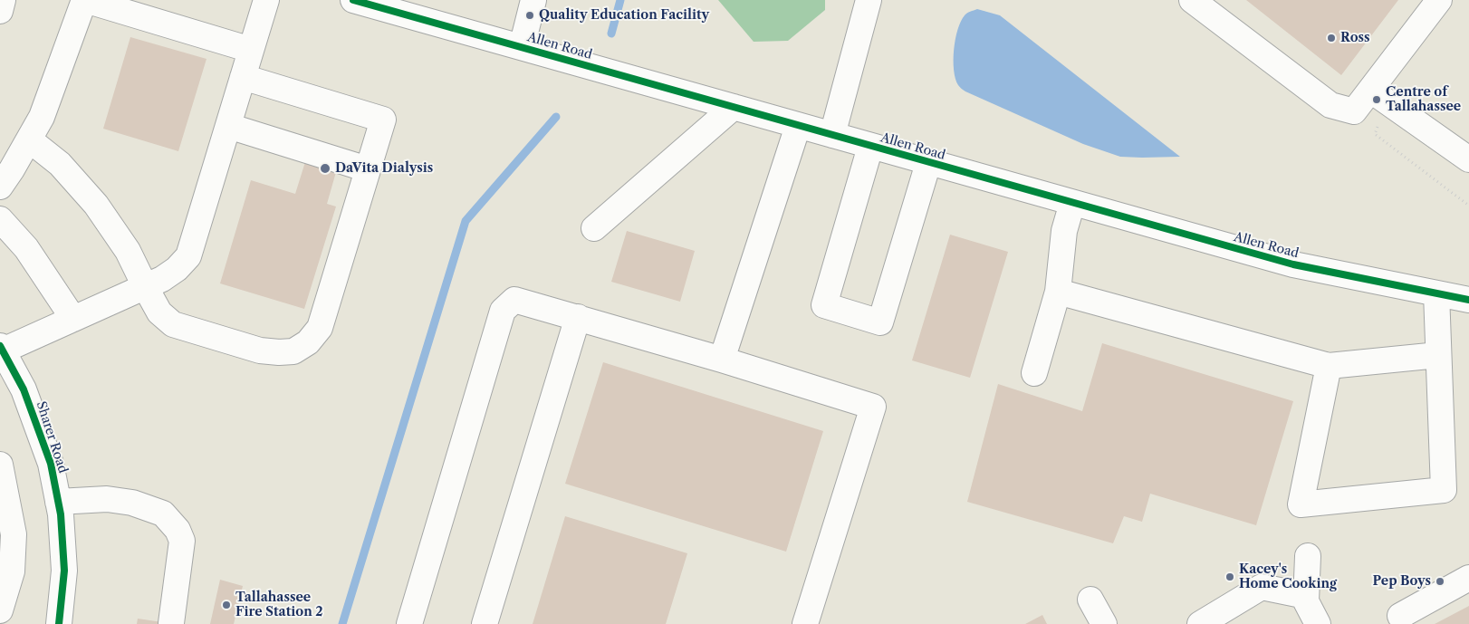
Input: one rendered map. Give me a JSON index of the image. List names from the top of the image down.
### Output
{
  "streets": {
    "street": ["Allen Road", "Sharer Road"]
  },
  "places": [
    "Quality Education Facility",
    "Ross",
    "Centre of Tallahassee",
    "DaVita Dialysis",
    "Kacey's Home Cooking",
    "Pep Boys",
    "Tallahassee Fire Station 2"
  ]
}
